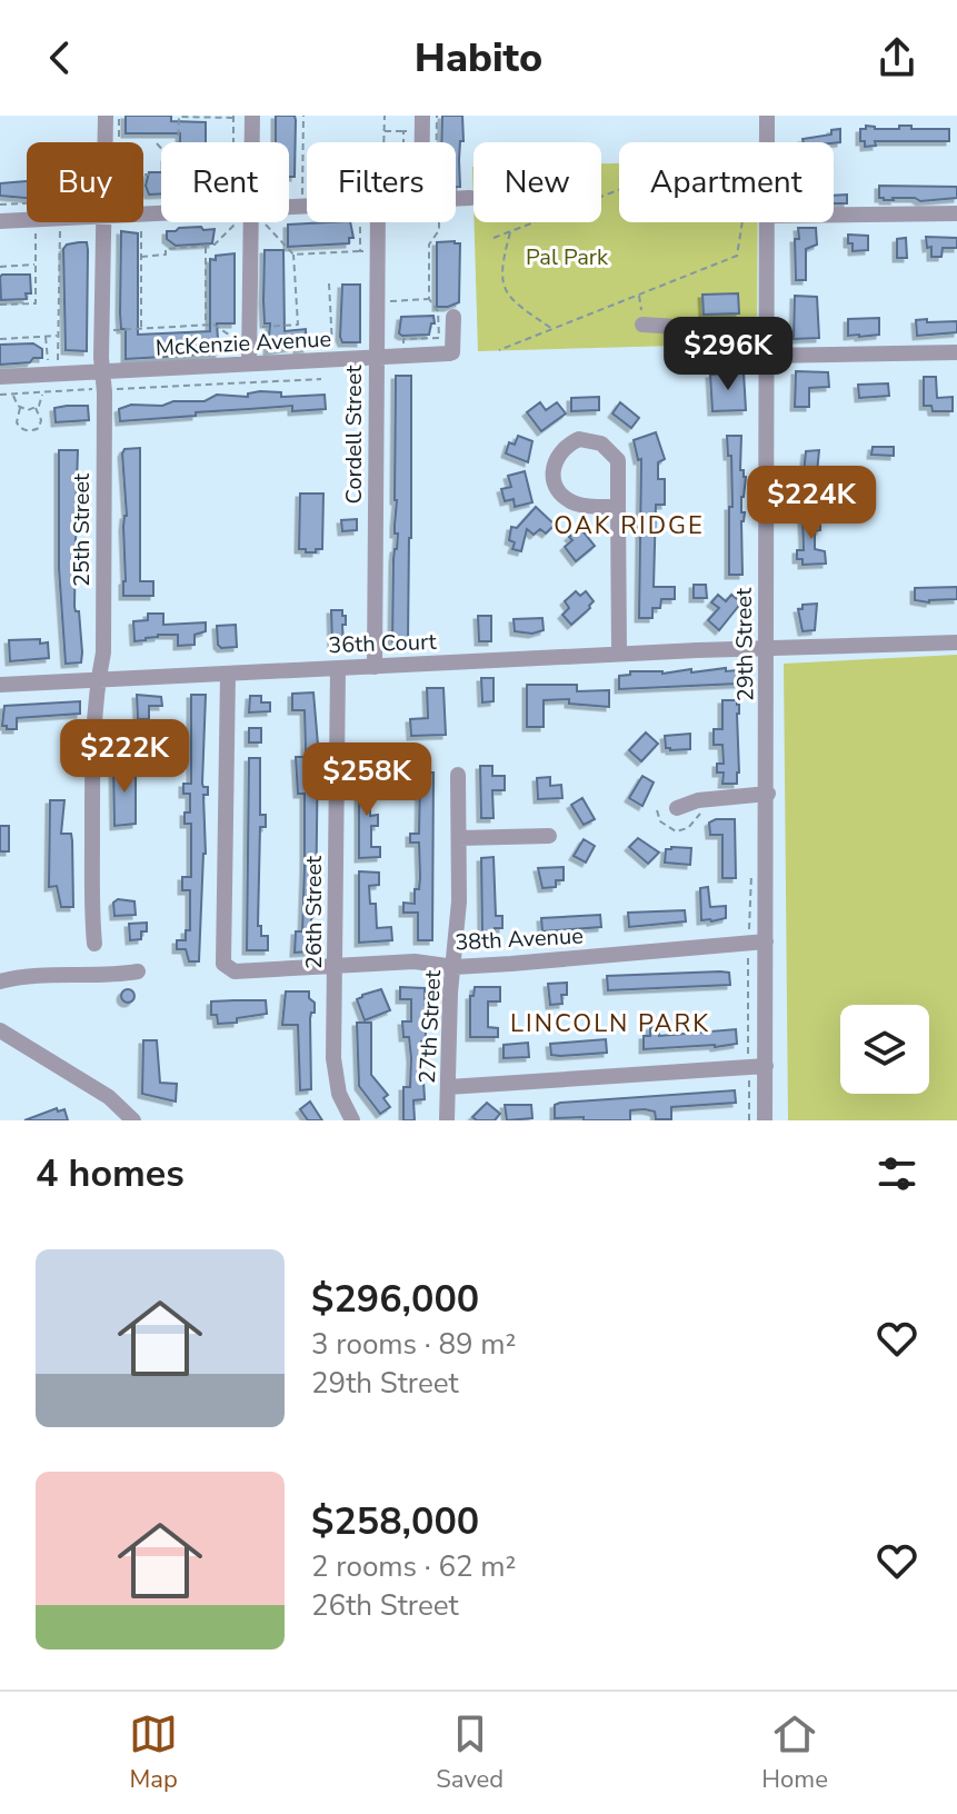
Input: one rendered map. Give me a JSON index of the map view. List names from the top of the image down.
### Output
{
  "streets": {
    "street": [
      "McKenzie Avenue",
      "Cordell Street",
      "25th Street",
      "36th Court",
      "29th Street",
      "26th Street",
      "38th Avenue",
      "27th Street"
    ]
  },
  "crossings": [
    ["McKenzie Avenue", "Cordell Street"],
    ["McKenzie Avenue", "25th Street"],
    ["Cordell Street", "36th Court"],
    ["25th Street", "36th Court"],
    ["36th Court", "29th Street"],
    ["36th Court", "26th Street"],
    ["36th Court", "38th Avenue"],
    ["29th Street", "38th Avenue"],
    ["26th Street", "38th Avenue"],
    ["38th Avenue", "27th Street"]
  ],
  "districts": ["OAK RIDGE", "LINCOLN PARK"],
  "parks": ["Pal Park"],
  "page": {
    "header": "Habito",
    "chip": [
      "Buy",
      "Rent",
      "Filters",
      "New",
      "Apartment"
    ],
    "price": [
      "$296K",
      "$224K",
      "$222K",
      "$258K"
    ],
    "heading": "4 homes",
    "list": [
      {
        "name": "$296,000",
        "note": "3 rooms · 89 m² · 29th Street"
      },
      {
        "name": "$258,000",
        "note": "2 rooms · 62 m² · 26th Street"
      }
    ],
    "tabs": ["Map", "Saved", "Home"]
  }
}
